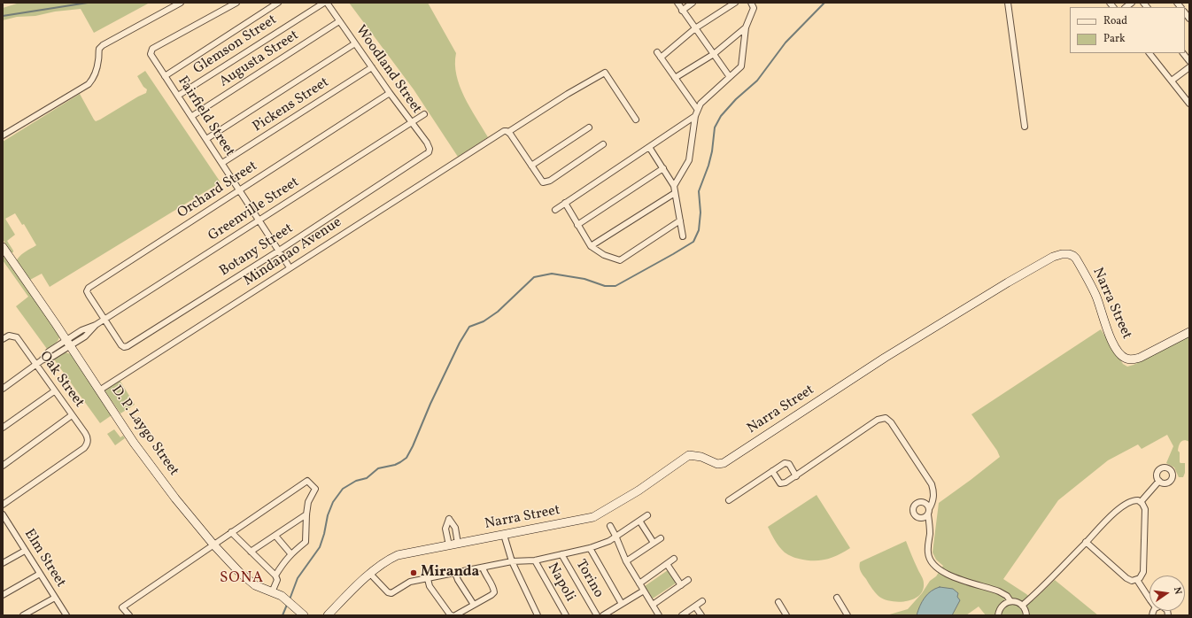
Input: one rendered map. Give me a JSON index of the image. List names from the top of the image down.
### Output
{
  "streets": {
    "street": [
      "Glemson Street",
      "Augusta Street",
      "Woodland Street",
      "Pickens Street",
      "Fairfield Street",
      "Orchard Street",
      "Greenville Street",
      "Botany Street",
      "Mindanao Avenue",
      "Narra Street",
      "Oak Street",
      "D. P. Laygo Street",
      "Elm Street",
      "Torino",
      "Napoli"
    ]
  },
  "crossings": [
    ["Glemson Street", "Fairfield Street"],
    ["Augusta Street", "Woodland Street"],
    ["Augusta Street", "Fairfield Street"],
    ["Woodland Street", "Pickens Street"],
    ["Woodland Street", "Orchard Street"],
    ["Woodland Street", "Greenville Street"],
    ["Woodland Street", "Botany Street"],
    ["Pickens Street", "Fairfield Street"],
    ["Fairfield Street", "Orchard Street"],
    ["Fairfield Street", "Greenville Street"],
    ["Fairfield Street", "Botany Street"],
    ["Orchard Street", "Greenville Street"],
    ["Orchard Street", "Botany Street"],
    ["Greenville Street", "Botany Street"],
    ["Greenville Street", "Oak Street"],
    ["Greenville Street", "D. P. Laygo Street"],
    ["Mindanao Avenue", "D. P. Laygo Street"]
  ],
  "districts": ["SONA"],
  "places": ["Miranda"],
  "legend": ["Road", "Park"],
  "north": "right"
}
